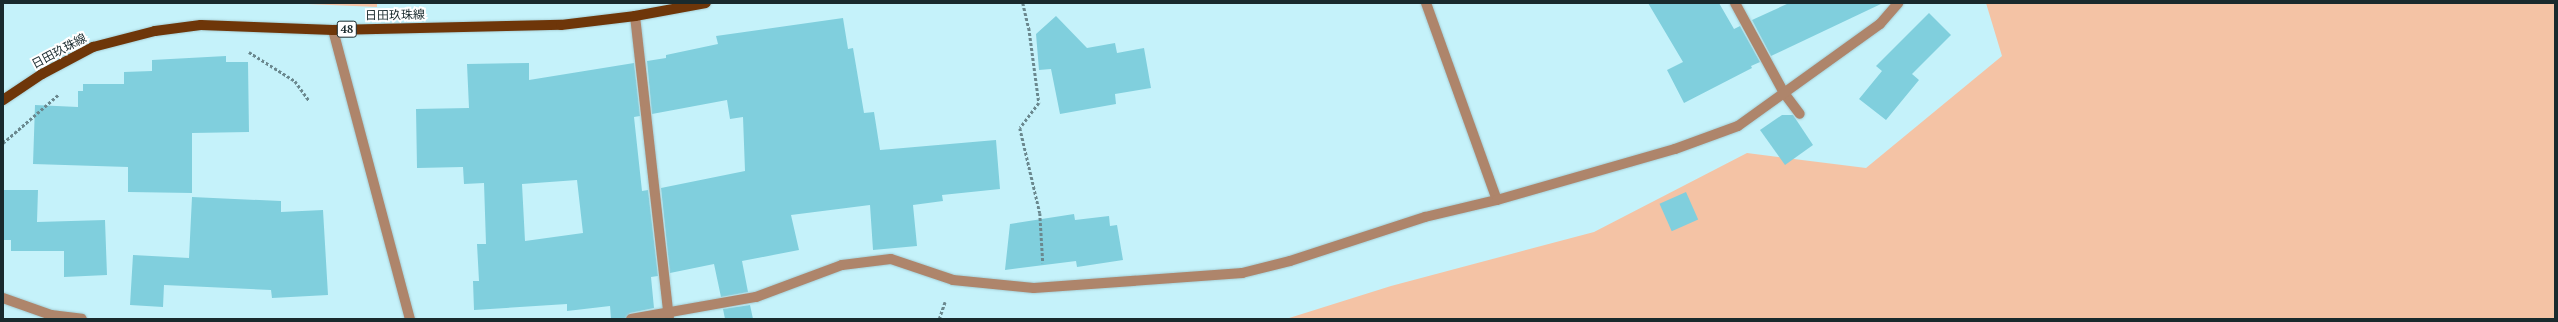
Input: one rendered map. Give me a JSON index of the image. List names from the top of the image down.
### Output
{
  "streets": {
    "main road": ["日田玖珠線", "48"]
  }
}
